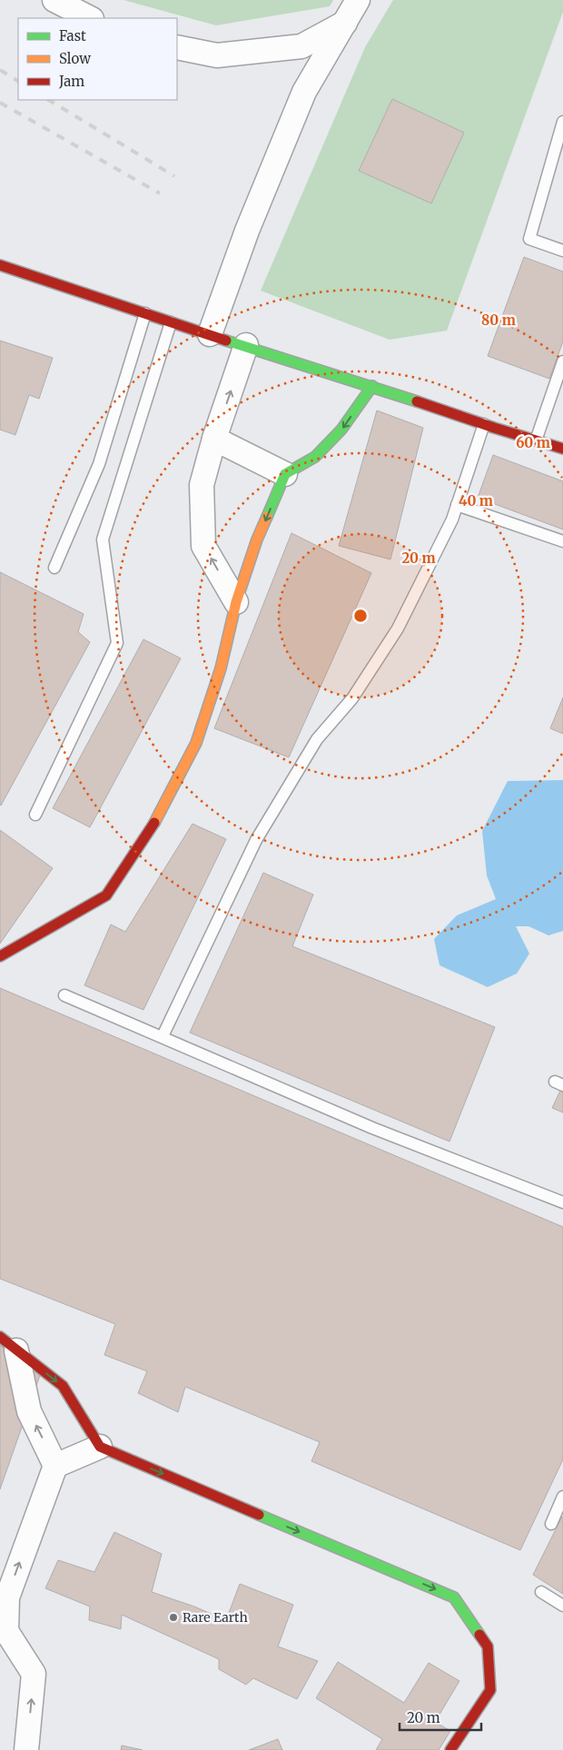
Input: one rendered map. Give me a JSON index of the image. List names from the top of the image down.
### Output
{
  "places": ["Rare Earth"],
  "legend": ["Fast", "Slow", "Jam"],
  "scale_bar": "20 m",
  "rings": [
    "80 m",
    "60 m",
    "40 m",
    "20 m"
  ]
}
